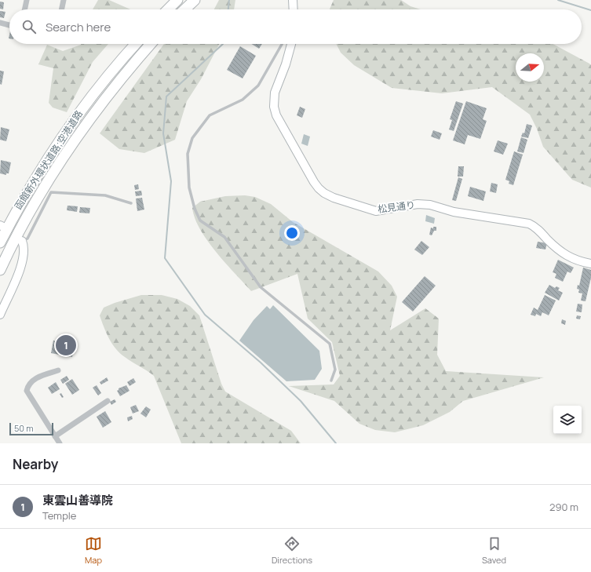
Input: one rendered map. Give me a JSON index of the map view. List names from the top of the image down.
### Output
{
  "streets": {
    "highway": ["函館新外環状道路;空港道路"],
    "street": ["松見通り"]
  },
  "scale_bar": "50 m",
  "north": "right",
  "page": {
    "search": "Search here",
    "pins": "1",
    "scale": "50 m",
    "heading": "Nearby",
    "list": [
      {
        "mark": "1",
        "name": "東雲山善導院",
        "note": "Temple",
        "value": "290 m"
      }
    ],
    "nav": ["Map", "Directions", "Saved"]
  }
}
